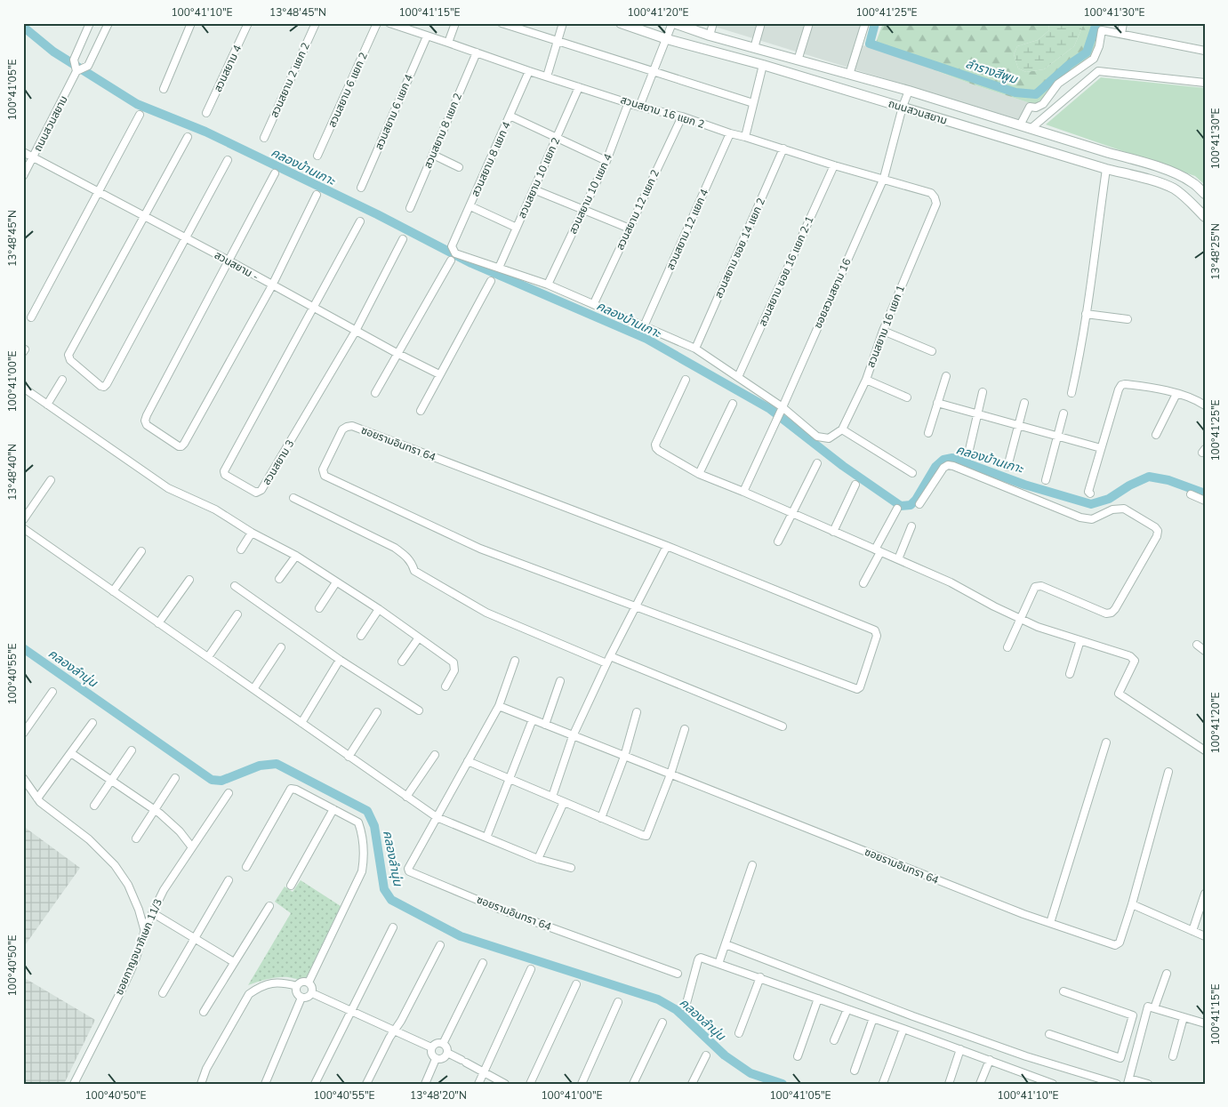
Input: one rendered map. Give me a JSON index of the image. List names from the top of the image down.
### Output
{
  "streets": {
    "street": [
      "สวนสยาม 4",
      "สวนสยาม 2 แยก 2",
      "สวนสยาม 6 แยก 2",
      "สวนสยาม 6 แยก 4",
      "สวนสยาม 16 แยก 2",
      "ถนนสวนสยาม",
      "สวนสยาม 8 แยก 2",
      "สวนสยาม 8 แยก 4",
      "สวนสยาม 10 แยก 2",
      "สวนสยาม 10 แยก 4",
      "สวนสยาม 12 แยก 2",
      "สวนสยาม 12 แยก 4",
      "สวนสยาม ซอย 14 แยก 2",
      "สวนสยาม -",
      "สวนสยาม ซอย 16 แยก 2-1",
      "ซอยสวนสยาม 16",
      "สวนสยาม 16 แยก 1",
      "ซอยรามอินทรา 64",
      "สวนสยาม 3",
      "ซอยกาญจนาภิเษก 11/3"
    ]
  },
  "crossings": [
    ["สวนสยาม 6 แยก 4", "สวนสยาม 16 แยก 2"],
    ["สวนสยาม 16 แยก 2", "สวนสยาม 8 แยก 2"],
    ["สวนสยาม 16 แยก 2", "สวนสยาม 8 แยก 4"],
    ["สวนสยาม 16 แยก 2", "สวนสยาม 10 แยก 2"],
    ["สวนสยาม 16 แยก 2", "สวนสยาม 10 แยก 4"],
    ["สวนสยาม 16 แยก 2", "สวนสยาม 12 แยก 2"],
    ["สวนสยาม 16 แยก 2", "สวนสยาม 12 แยก 4"],
    ["สวนสยาม 16 แยก 2", "สวนสยาม ซอย 14 แยก 2"],
    ["สวนสยาม 16 แยก 2", "สวนสยาม ซอย 16 แยก 2-1"],
    ["สวนสยาม 16 แยก 2", "ซอยสวนสยาม 16"],
    ["สวนสยาม 16 แยก 2", "สวนสยาม 16 แยก 1"],
    ["ถนนสวนสยาม", "สวนสยาม -"],
    ["ถนนสวนสยาม", "ซอยสวนสยาม 16"],
    ["สวนสยาม 8 แยก 4", "สวนสยาม 10 แยก 2"],
    ["สวนสยาม -", "สวนสยาม 3"]
  ],
  "water": ["ลำรางสีพูม", "คลองบ้านเกาะ", "คลองลำนุ่น"],
  "coordinates": [
    "100°41'10\"E",
    "13°48'45\"N",
    "100°41'15\"E",
    "100°41'20\"E",
    "100°41'25\"E",
    "100°41'30\"E",
    "100°41'05\"E",
    "13°48'25\"N",
    "100°41'00\"E",
    "13°48'40\"N",
    "100°40'55\"E",
    "100°40'50\"E",
    "13°48'20\"N"
  ]
}
